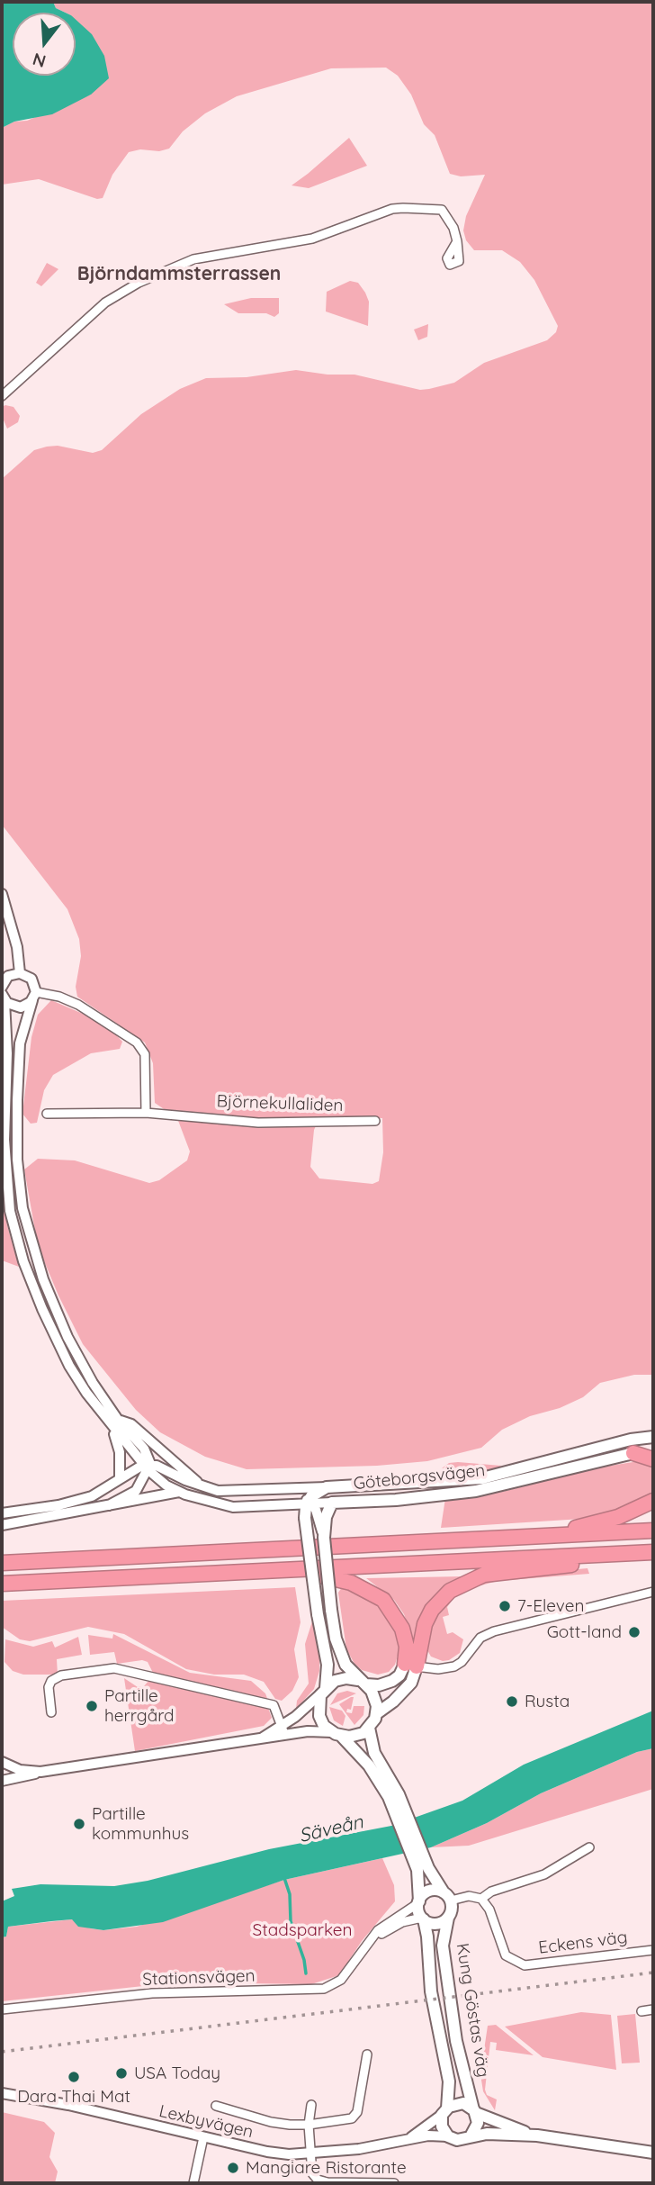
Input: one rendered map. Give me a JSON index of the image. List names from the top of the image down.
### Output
{
  "streets": {
    "main road": ["Göteborgsvägen", "Kung Göstas väg"],
    "street": [
      "Björnekullaliden",
      "Eckens väg",
      "Stationsvägen",
      "Lexbyvägen"
    ]
  },
  "crossings": [
    ["Stationsvägen", "Kung Göstas väg"],
    ["Kung Göstas väg", "Lexbyvägen"]
  ],
  "districts": ["Björndammsterrassen"],
  "water": ["Säveån"],
  "parks": ["Stadsparken"],
  "places": [
    "7-Eleven",
    "Gott-land",
    "Rusta",
    "Partille herrgård",
    "Partille kommunhus",
    "USA Today",
    "Dara Thai Mat",
    "Mangiare Ristorante"
  ],
  "north": "bottom"
}
